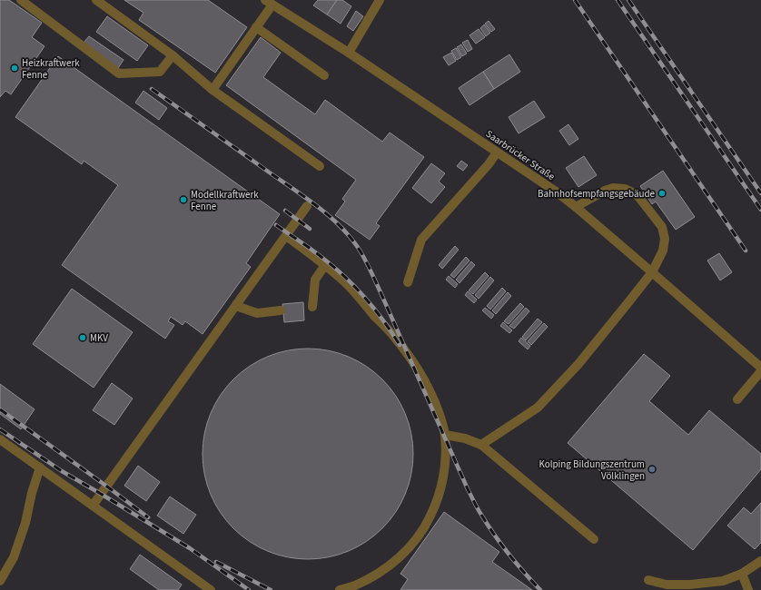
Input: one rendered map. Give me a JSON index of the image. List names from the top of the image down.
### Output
{
  "streets": {
    "street": ["Saarbrücker Straße"]
  },
  "places": [
    "Heizkraftwerk Fenne",
    "Bahnhofsempfangsgebäude",
    "Modellkraftwerk Fenne",
    "MKV",
    "Kolping Bildungszentrum Völklingen"
  ]
}
